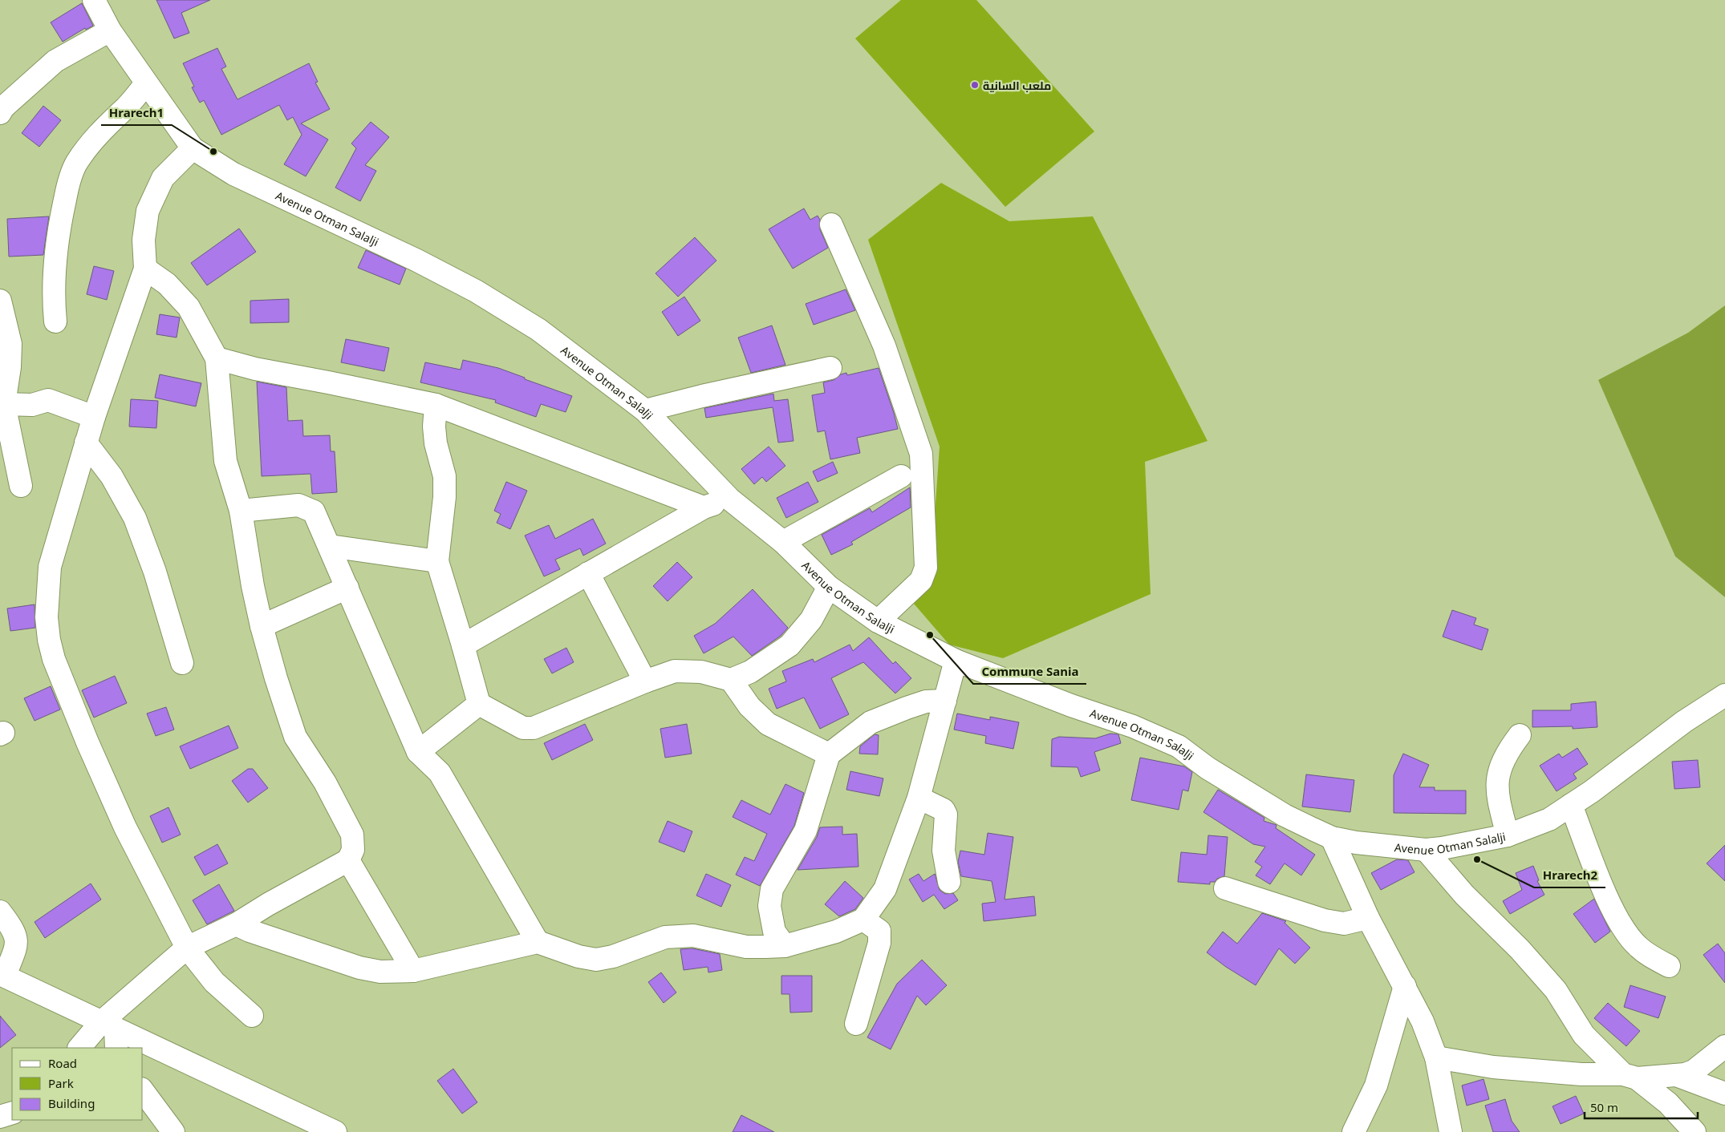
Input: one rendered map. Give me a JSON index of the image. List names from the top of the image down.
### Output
{
  "streets": {
    "street": ["Avenue Otman Salalji"]
  },
  "places": [
    "ملعب السانية",
    "Hrarech1",
    "Commune Sania",
    "Hrarech2"
  ],
  "legend": ["Road", "Park", "Building"],
  "scale_bar": "50 m"
}
